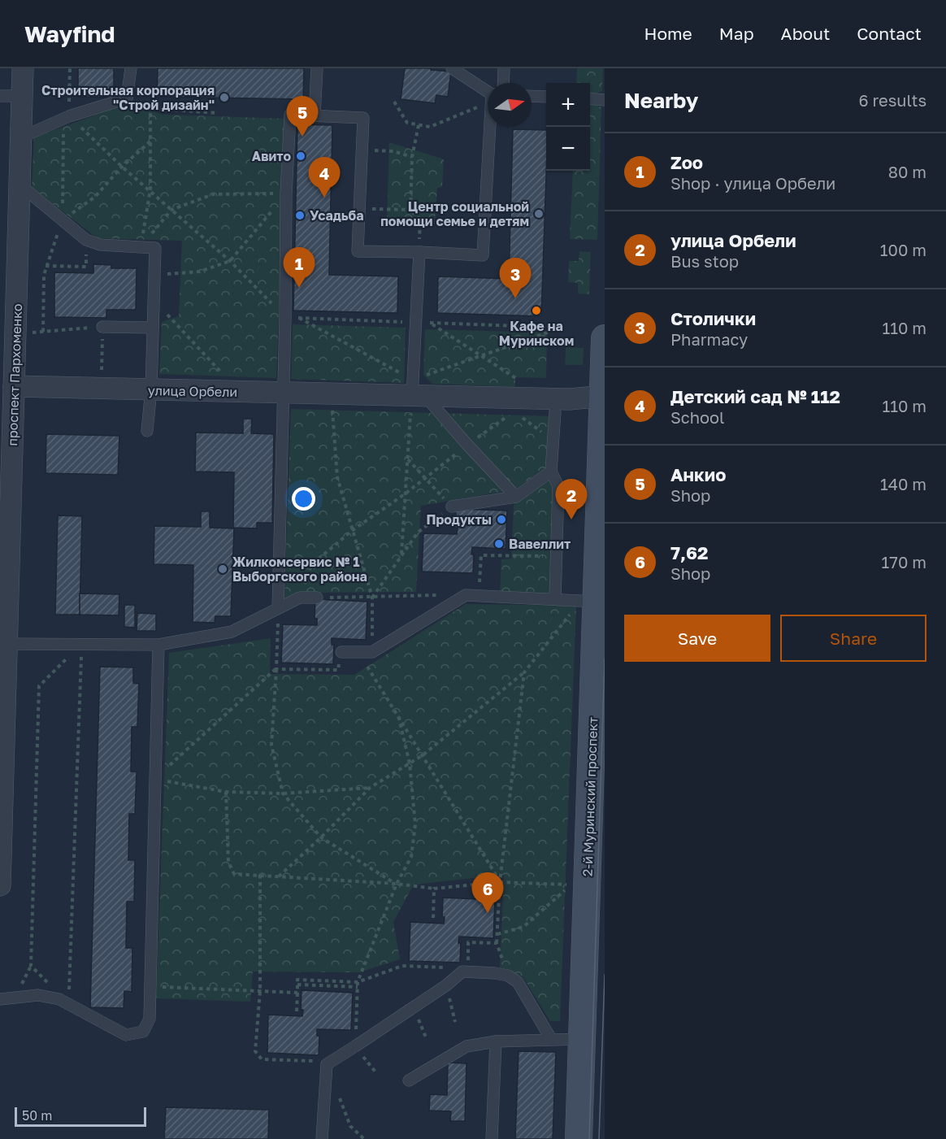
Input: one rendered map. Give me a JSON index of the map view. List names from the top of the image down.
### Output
{
  "streets": {
    "main road": ["2-й Муринский проспект"],
    "street": ["проспект Пархоменко", "улица Орбели"]
  },
  "crossings": [
    ["проспект Пархоменко", "улица Орбели"],
    ["улица Орбели", "2-й Муринский проспект"]
  ],
  "places": [
    "Строительная корпорация \"Строй дизайн\"",
    "Авито",
    "Центр социальной помощи семье и детям",
    "Усадьба",
    "Кафе на Муринском",
    "Продукты",
    "Вавеллит",
    "Жилкомсервис № 1 Выборгского района"
  ],
  "scale_bar": "50 m",
  "north": "right",
  "page": {
    "header": "Wayfind",
    "nav": [
      "Home",
      "Map",
      "About",
      "Contact"
    ],
    "heading": ["Nearby", "6 results"],
    "map_buttons": ["+", "−"],
    "pins": [
      "5",
      "4",
      "1",
      "3",
      "2",
      "6"
    ],
    "list": [
      {
        "mark": "1",
        "name": "Zoo",
        "note": "Shop · улица Орбели",
        "value": "80 m"
      },
      {
        "mark": "2",
        "name": "улица Орбели",
        "note": "Bus stop",
        "value": "100 m"
      },
      {
        "mark": "3",
        "name": "Столички",
        "note": "Pharmacy",
        "value": "110 m"
      },
      {
        "mark": "4",
        "name": "Детский сад № 112",
        "note": "School",
        "value": "110 m"
      },
      {
        "mark": "5",
        "name": "Анкио",
        "note": "Shop",
        "value": "140 m"
      },
      {
        "mark": "6",
        "name": "7,62",
        "note": "Shop",
        "value": "170 m"
      }
    ],
    "buttons": ["Save", "Share"],
    "scale": "50 m"
  }
}
